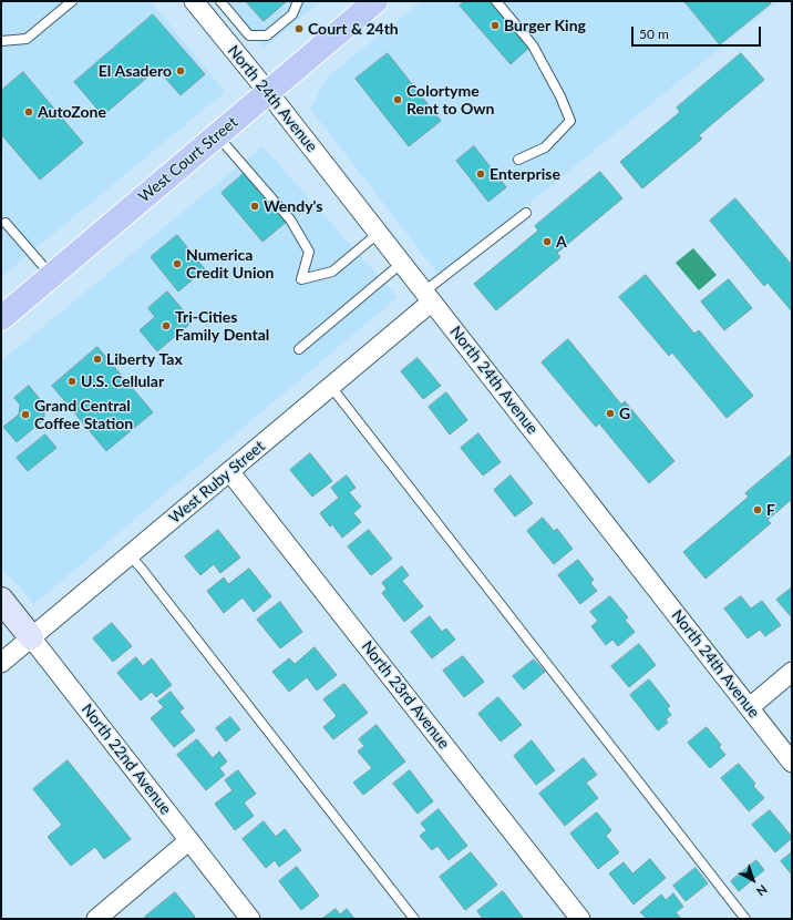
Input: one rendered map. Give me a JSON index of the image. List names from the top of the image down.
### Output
{
  "streets": {
    "main road": ["West Court Street"],
    "street": [
      "North 24th Avenue",
      "West Ruby Street",
      "North 23rd Avenue",
      "North 22nd Avenue"
    ]
  },
  "crossings": [
    ["North 24th Avenue", "West Court Street"],
    ["North 24th Avenue", "West Ruby Street"],
    ["West Ruby Street", "North 23rd Avenue"],
    ["West Ruby Street", "North 22nd Avenue"]
  ],
  "places": [
    "Burger King",
    "Court & 24th",
    "El Asadero",
    "Colortyme Rent to Own",
    "AutoZone",
    "Enterprise",
    "Wendy's",
    "A",
    "Numerica Credit Union",
    "Tri-Cities Family Dental",
    "Liberty Tax",
    "U.S. Cellular",
    "G",
    "Grand Central Coffee Station",
    "F"
  ],
  "scale_bar": "50 m",
  "north": "bottom right"
}
